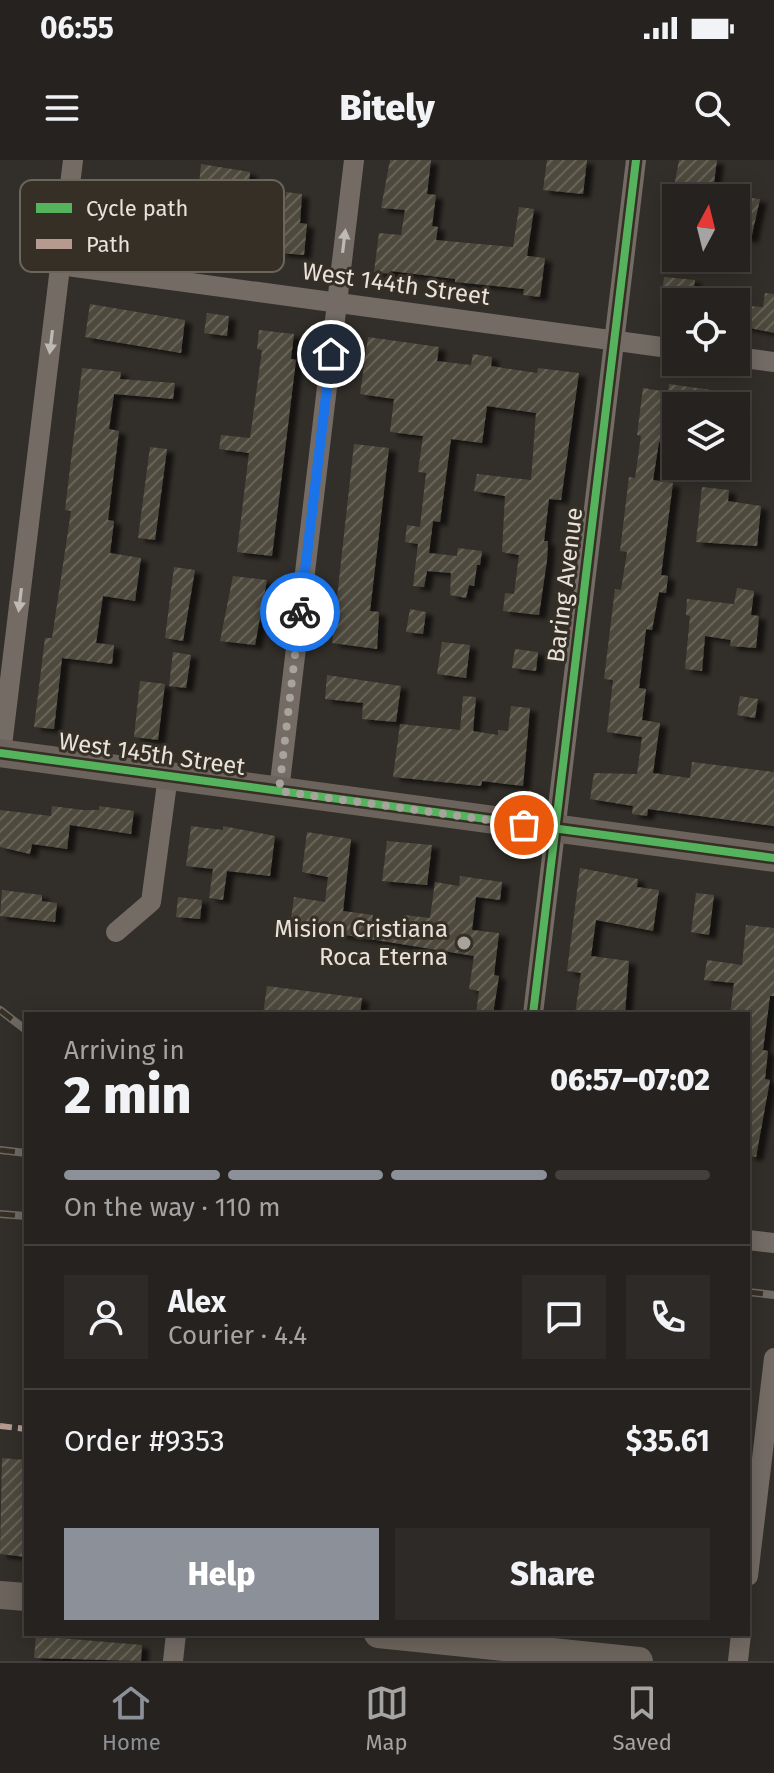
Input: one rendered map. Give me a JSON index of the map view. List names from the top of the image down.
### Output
{
  "streets": {
    "street": ["West 144th Street", "Baring Avenue", "West 145th Street"]
  },
  "crossings": [
    ["West 144th Street", "Baring Avenue"],
    ["Baring Avenue", "West 145th Street"]
  ],
  "places": ["Mision Cristiana Roca Eterna"],
  "legend": ["Cycle path", "Path"],
  "north": "top",
  "page": {
    "status": "06:55",
    "header": "Bitely",
    "heading": ["2 min", "Arriving in", "06:57–07:02"],
    "panel": [
      "Alex",
      "Courier · 4.4",
      "Order #9353",
      "$35.61"
    ],
    "bar": "On the way · 110 m",
    "buttons": ["Help", "Share"],
    "tabs": ["Home", "Map", "Saved"]
  }
}
